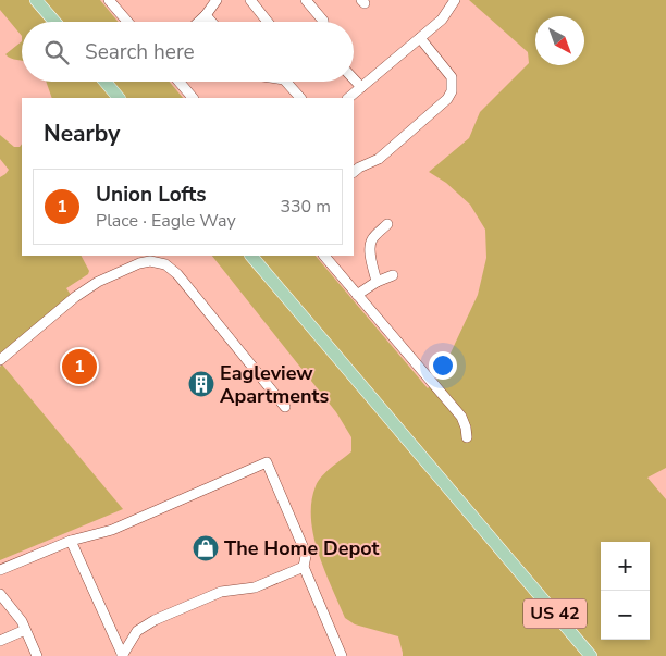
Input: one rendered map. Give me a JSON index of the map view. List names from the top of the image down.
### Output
{
  "streets": {
    "main road": ["US 42"]
  },
  "places": {
    "building": ["Eagleview Apartments"],
    "shop": ["The Home Depot"]
  },
  "north": "bottom right",
  "page": {
    "search": "Search here",
    "heading": "Nearby",
    "list": [
      {
        "mark": "1",
        "name": "Union Lofts",
        "note": "Place · Eagle Way",
        "value": "330 m"
      }
    ],
    "pins": "1",
    "map_buttons": ["+", "−"]
  }
}
